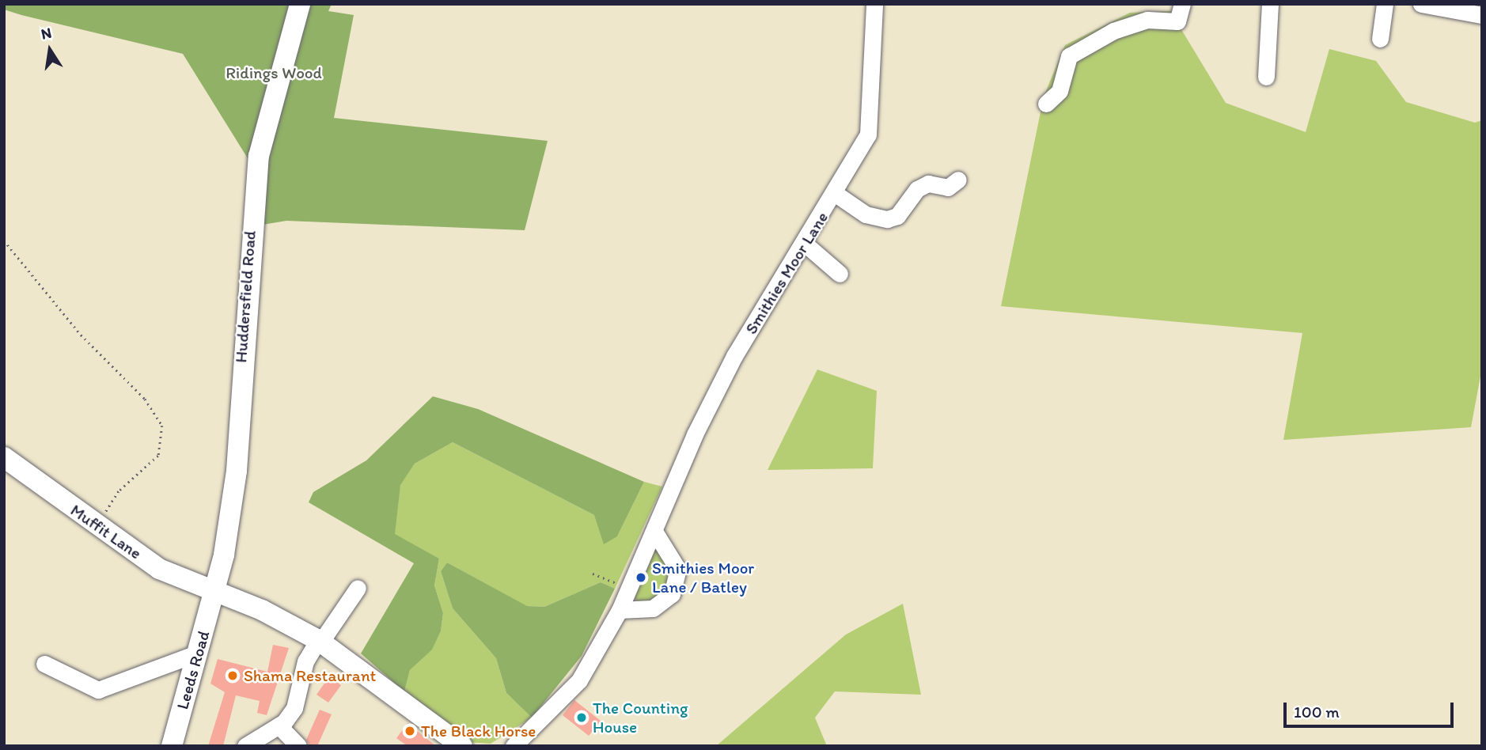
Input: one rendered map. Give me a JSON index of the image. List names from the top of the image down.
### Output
{
  "streets": {
    "main road": ["Huddersfield Road", "Muffit Lane", "Leeds Road"],
    "street": ["Smithies Moor Lane"]
  },
  "crossings": [
    ["Huddersfield Road", "Muffit Lane"],
    ["Huddersfield Road", "Leeds Road"],
    ["Muffit Lane", "Leeds Road"]
  ],
  "parks": ["Ridings Wood"],
  "places": [
    "Smithies Moor Lane / Batley",
    "Shama Restaurant",
    "The Counting House",
    "The Black Horse"
  ],
  "scale_bar": "100 m",
  "north": "top"
}
